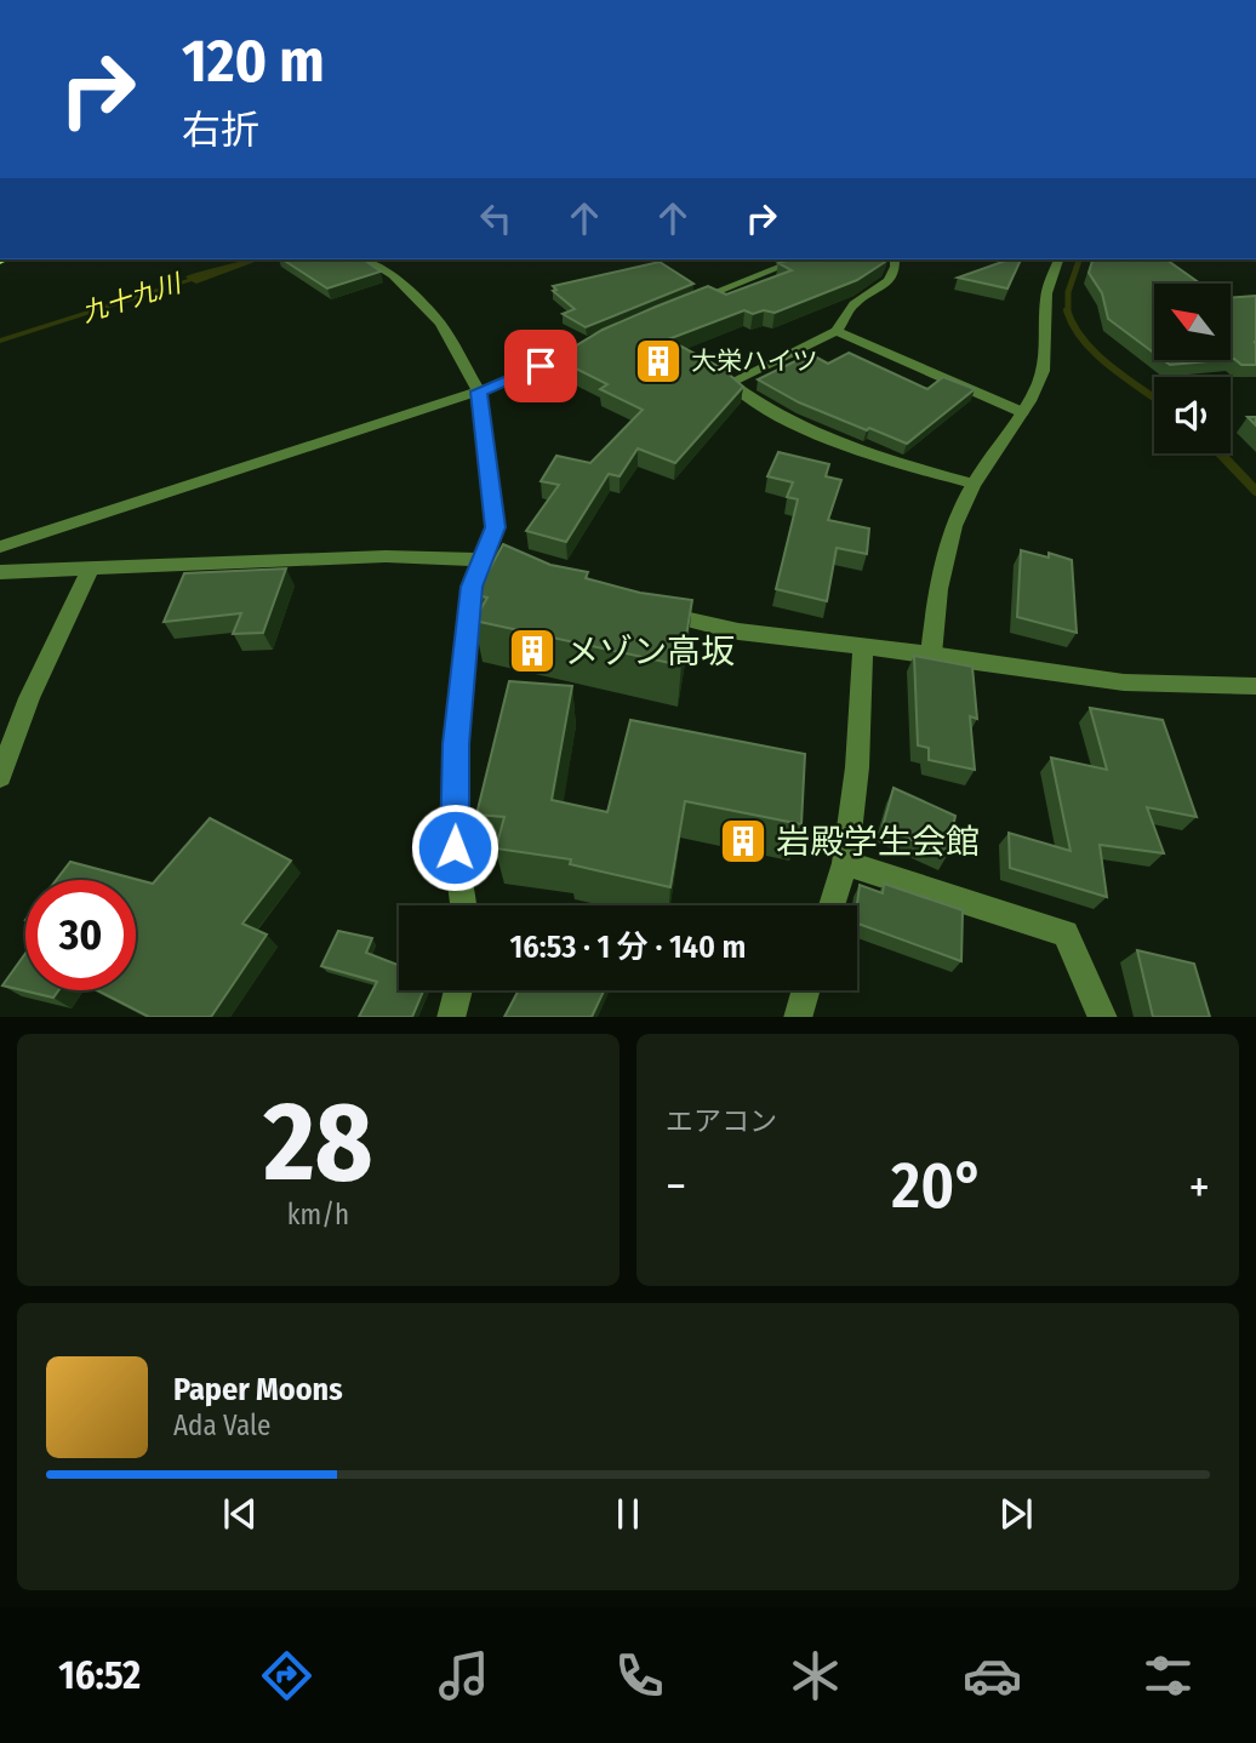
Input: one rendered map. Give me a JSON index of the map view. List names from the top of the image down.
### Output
{
  "water": ["九十九川"],
  "places": {
    "building": ["大栄ハイツ", "メゾン高坂", "岩殿学生会館"]
  },
  "north": "top left",
  "page": {
    "turn": ["120 m", "右折"],
    "limit": "30",
    "trip": "16:53 · 1 分 · 140 m",
    "tile": [
      ["28", "km/h"],
      "エアコン"
    ],
    "heat": ["−", "20°", "+"],
    "song": ["Paper Moons", "Ada Vale"],
    "tabs": "16:52"
  }
}
